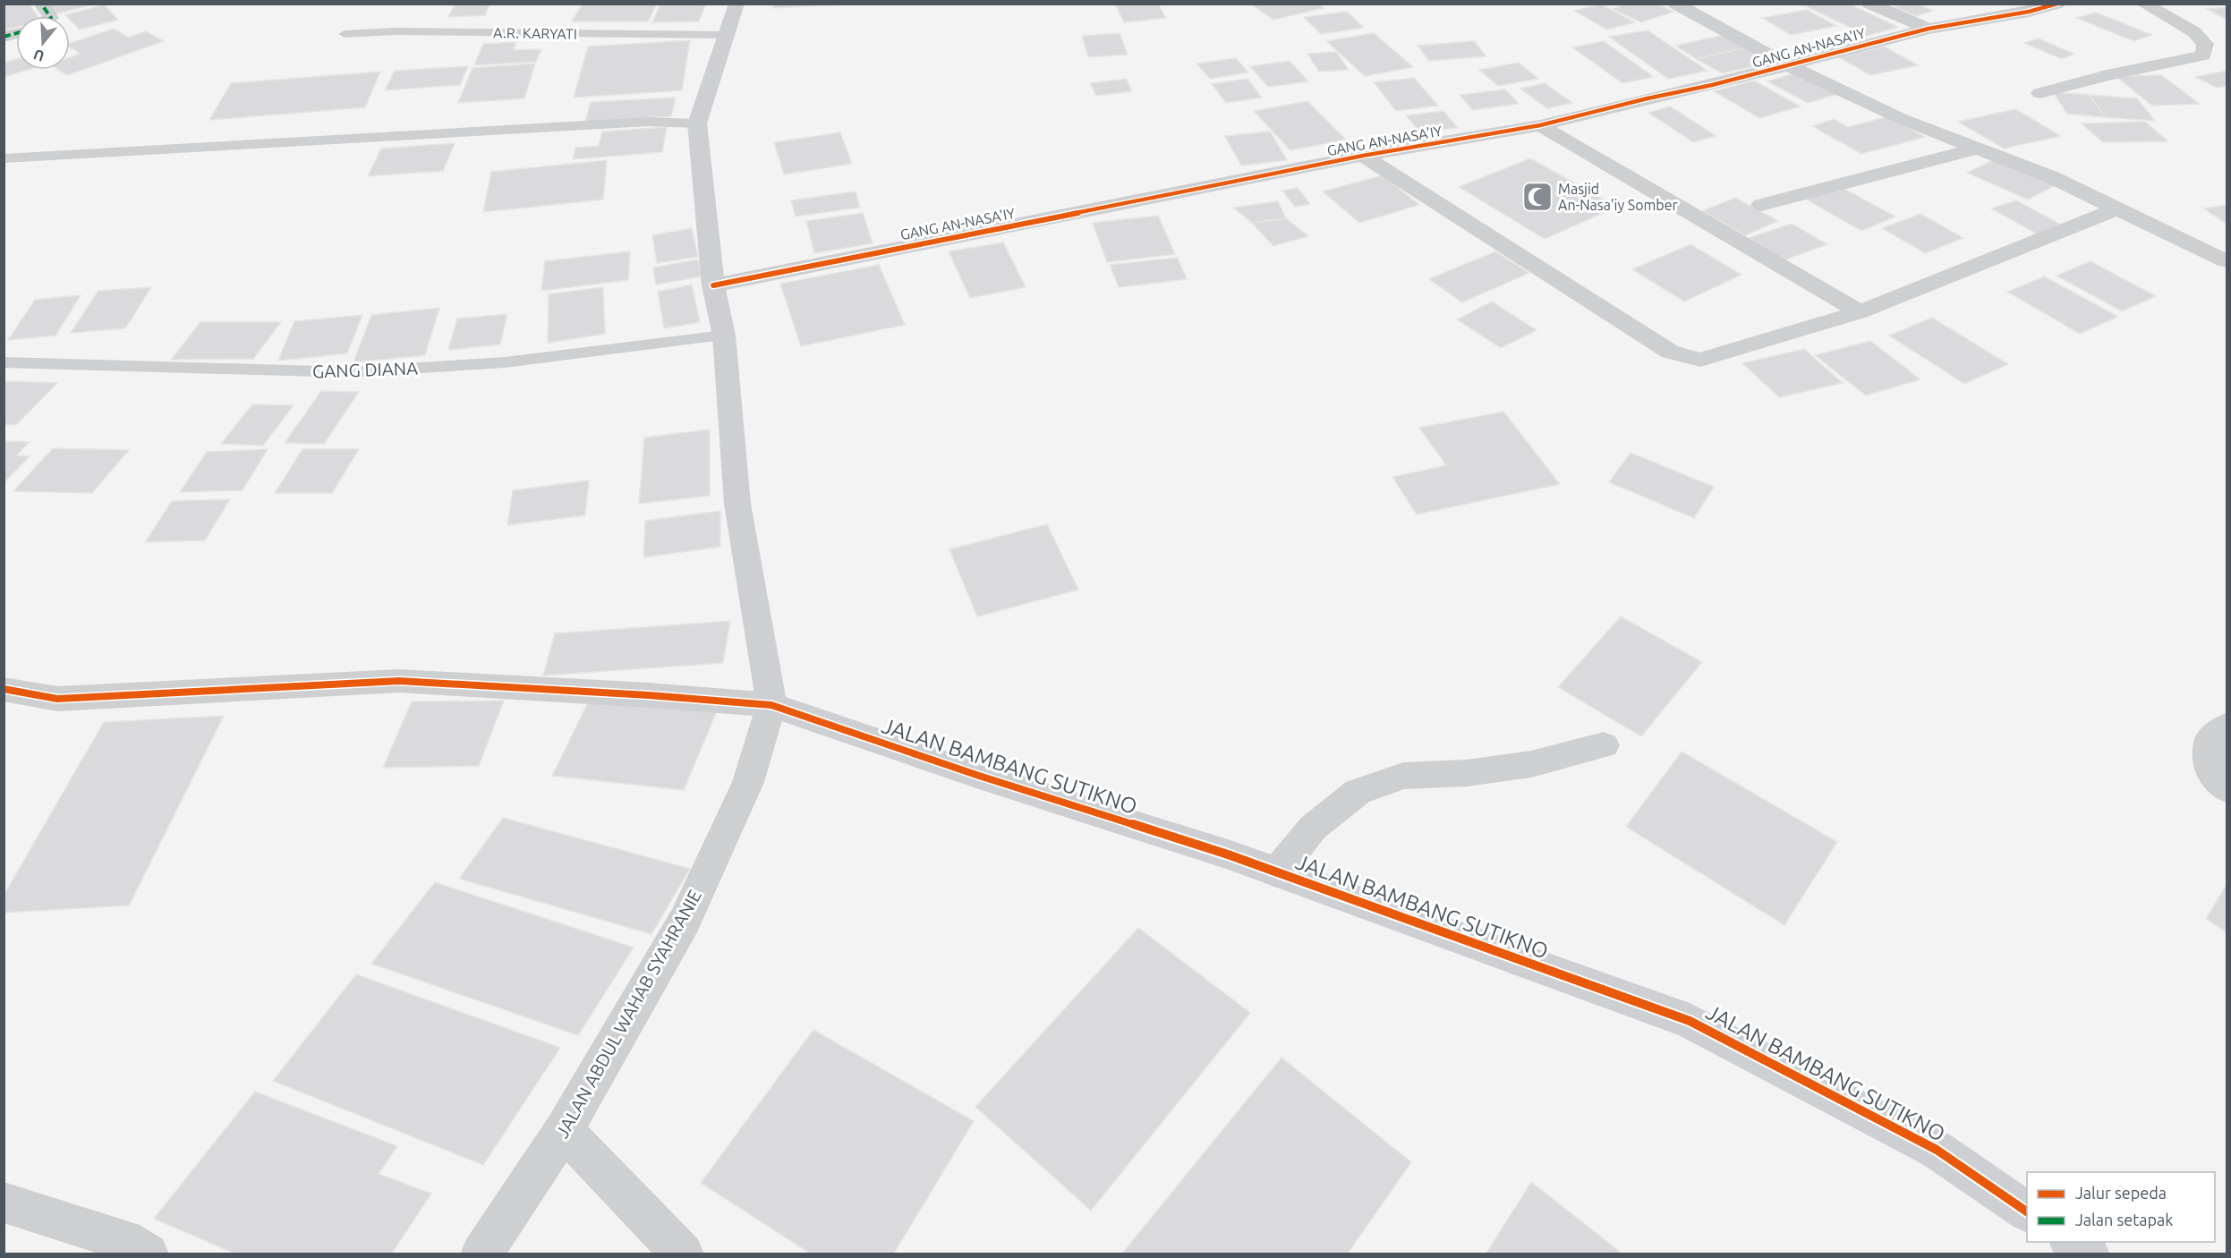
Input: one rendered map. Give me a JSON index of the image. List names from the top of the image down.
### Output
{
  "streets": {
    "main road": ["JALAN BAMBANG SUTIKNO", "JALAN ABDUL WAHAB SYAHRANIE"],
    "street": ["GANG AN-NASA'IY"],
    "lane": ["A.R. KARYATI", "GANG DIANA"]
  },
  "crossings": [
    ["A.R. KARYATI", "JALAN ABDUL WAHAB SYAHRANIE"],
    ["GANG AN-NASA'IY", "JALAN ABDUL WAHAB SYAHRANIE"],
    ["GANG DIANA", "JALAN ABDUL WAHAB SYAHRANIE"],
    ["JALAN BAMBANG SUTIKNO", "JALAN ABDUL WAHAB SYAHRANIE"]
  ],
  "places": {
    "mosque": ["Masjid An-Nasa'iy Somber"]
  },
  "legend": ["Jalur sepeda", "Jalan setapak"],
  "north": "bottom"
}
